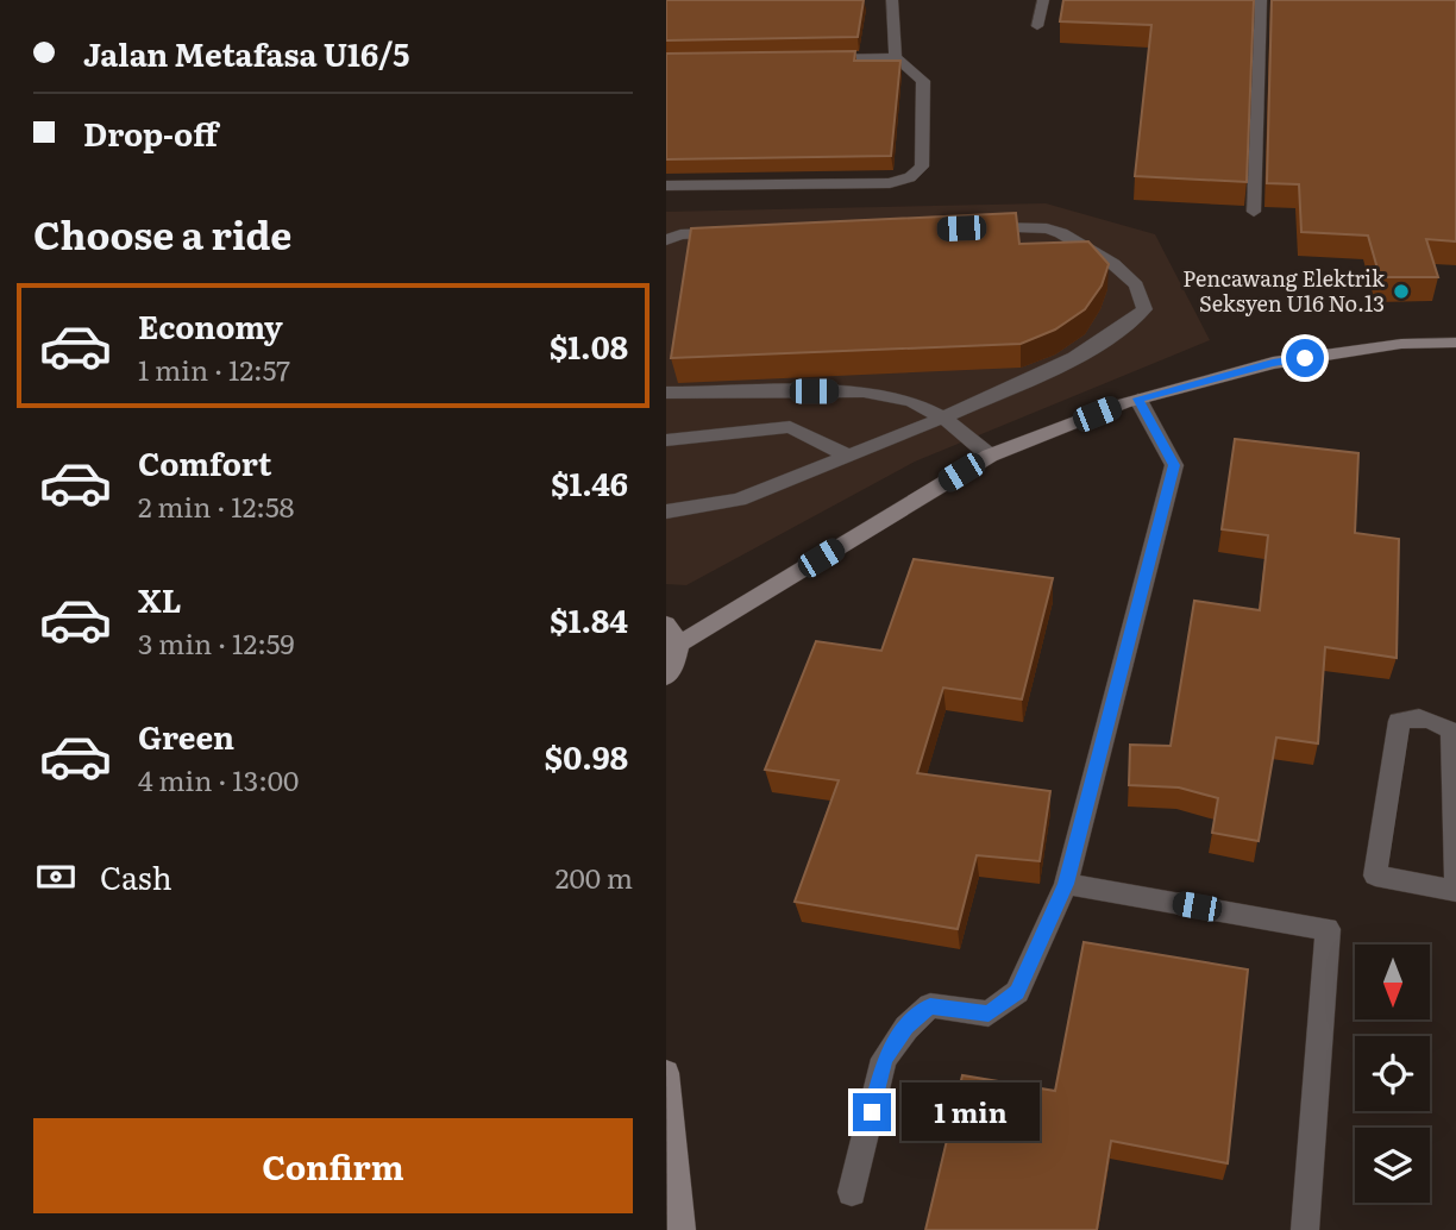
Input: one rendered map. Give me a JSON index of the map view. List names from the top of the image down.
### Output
{
  "places": ["Pencawang Elektrik Seksyen U16 No.13"],
  "north": "bottom",
  "page": {
    "banner": ["Jalan Metafasa U16/5", "Drop-off"],
    "heading": "Choose a ride",
    "list": [
      {
        "name": "Economy",
        "note": "1 min · 12:57",
        "value": "$1.08"
      },
      {
        "name": "Comfort",
        "note": "2 min · 12:58",
        "value": "$1.46"
      },
      {
        "name": "XL",
        "note": "3 min · 12:59",
        "value": "$1.84"
      },
      {
        "name": "Green",
        "note": "4 min · 13:00",
        "value": "$0.98"
      }
    ],
    "pay": ["Cash", "200 m"],
    "bubble": "1 min",
    "buttons": "Confirm"
  }
}
